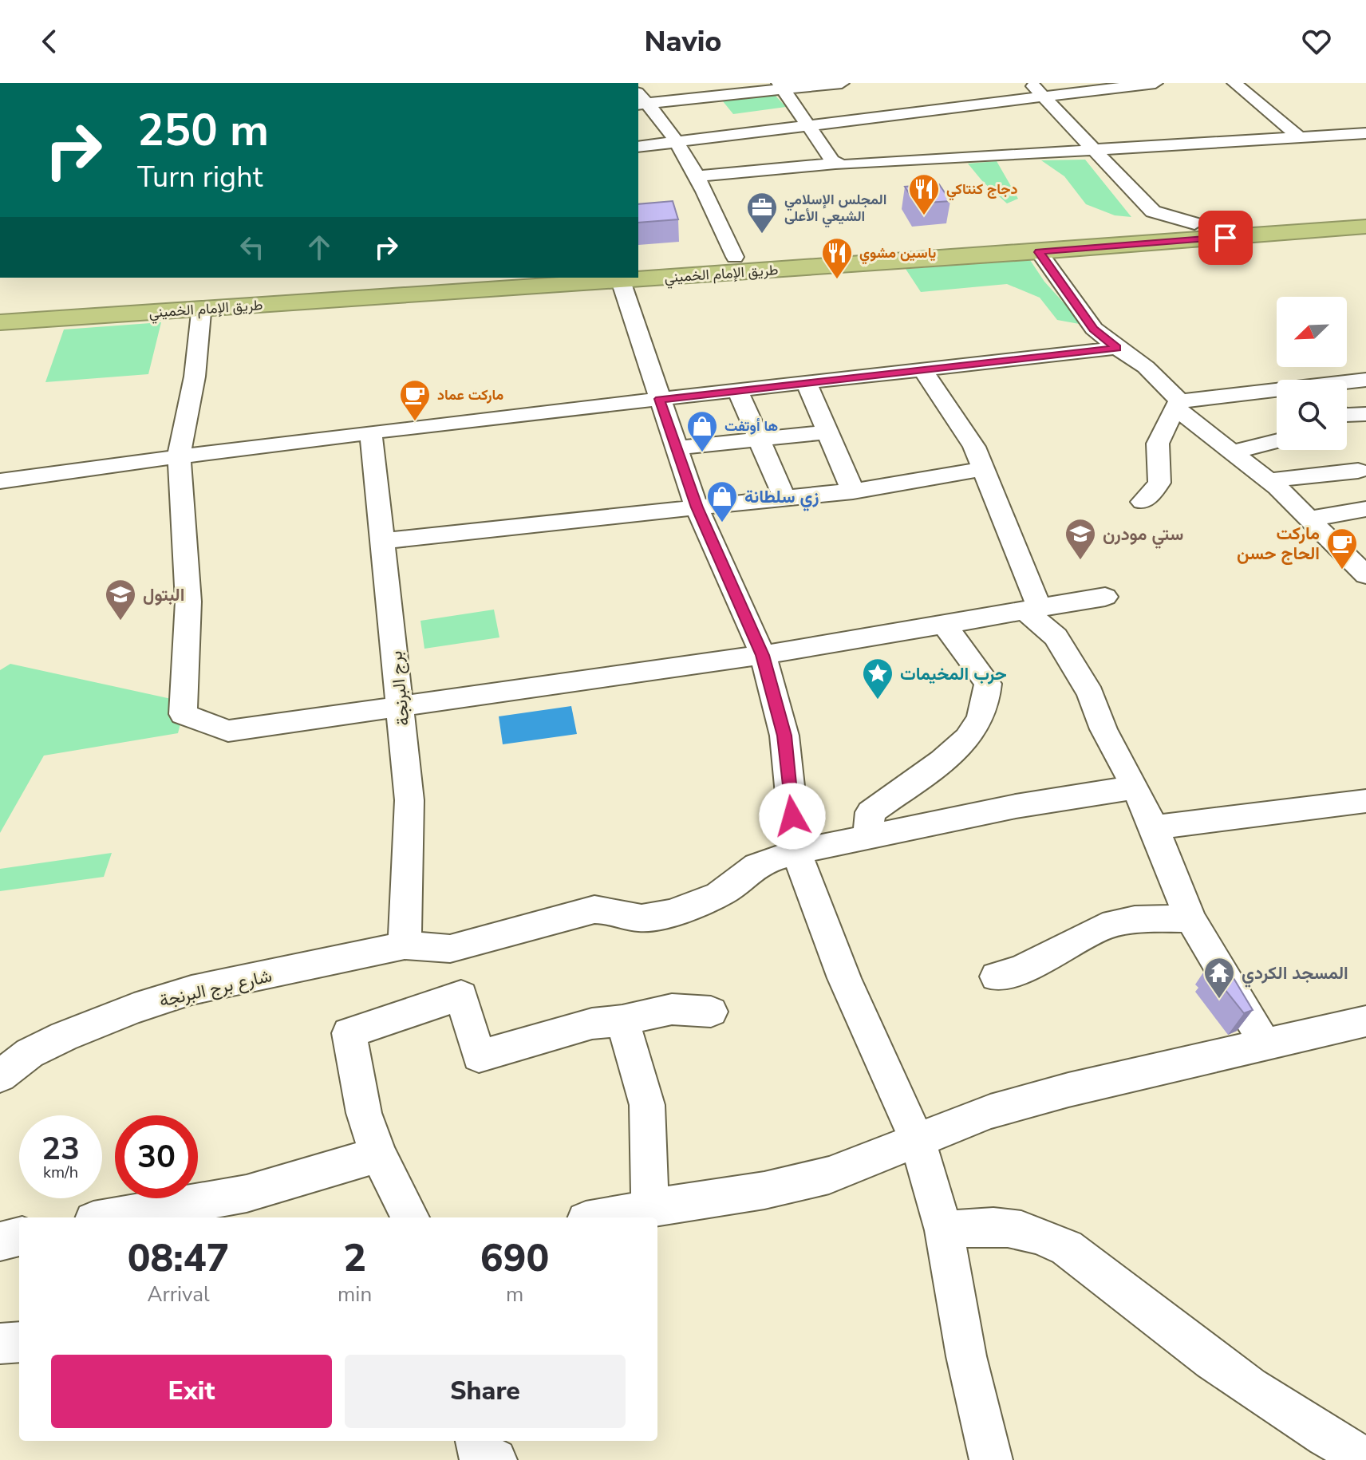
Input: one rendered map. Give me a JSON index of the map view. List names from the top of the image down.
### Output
{
  "streets": {
    "highway": ["طريق الإمام الخميني"],
    "street": ["برج البرنجة", "شارع برج البرنجة"]
  },
  "crossings": [
    ["برج البرنجة", "شارع برج البرنجة"]
  ],
  "places": {
    "restaurant": ["دجاج كنتاكي", "ياسين مشوي"],
    "office": ["المجلس الإسلامي الشيعي الأعلى"],
    "cafe": ["ماركت عماد", "ماركت الحاج حسن"],
    "shop": ["ها أوتفت", "زي سلطانة"],
    "school or university": ["ستي مودرن", "البتول"],
    "place": ["حرب المخيمات"],
    "temple": ["المسجد الكردي"]
  },
  "north": "bottom left",
  "page": {
    "header": "Navio",
    "turn": ["250 m", "Turn right"],
    "speed": "23 km/h",
    "limit": "30",
    "eta": [
      "08:47",
      "Arrival",
      "2",
      "min",
      "690",
      "m"
    ],
    "buttons": ["Exit", "Share"]
  }
}
